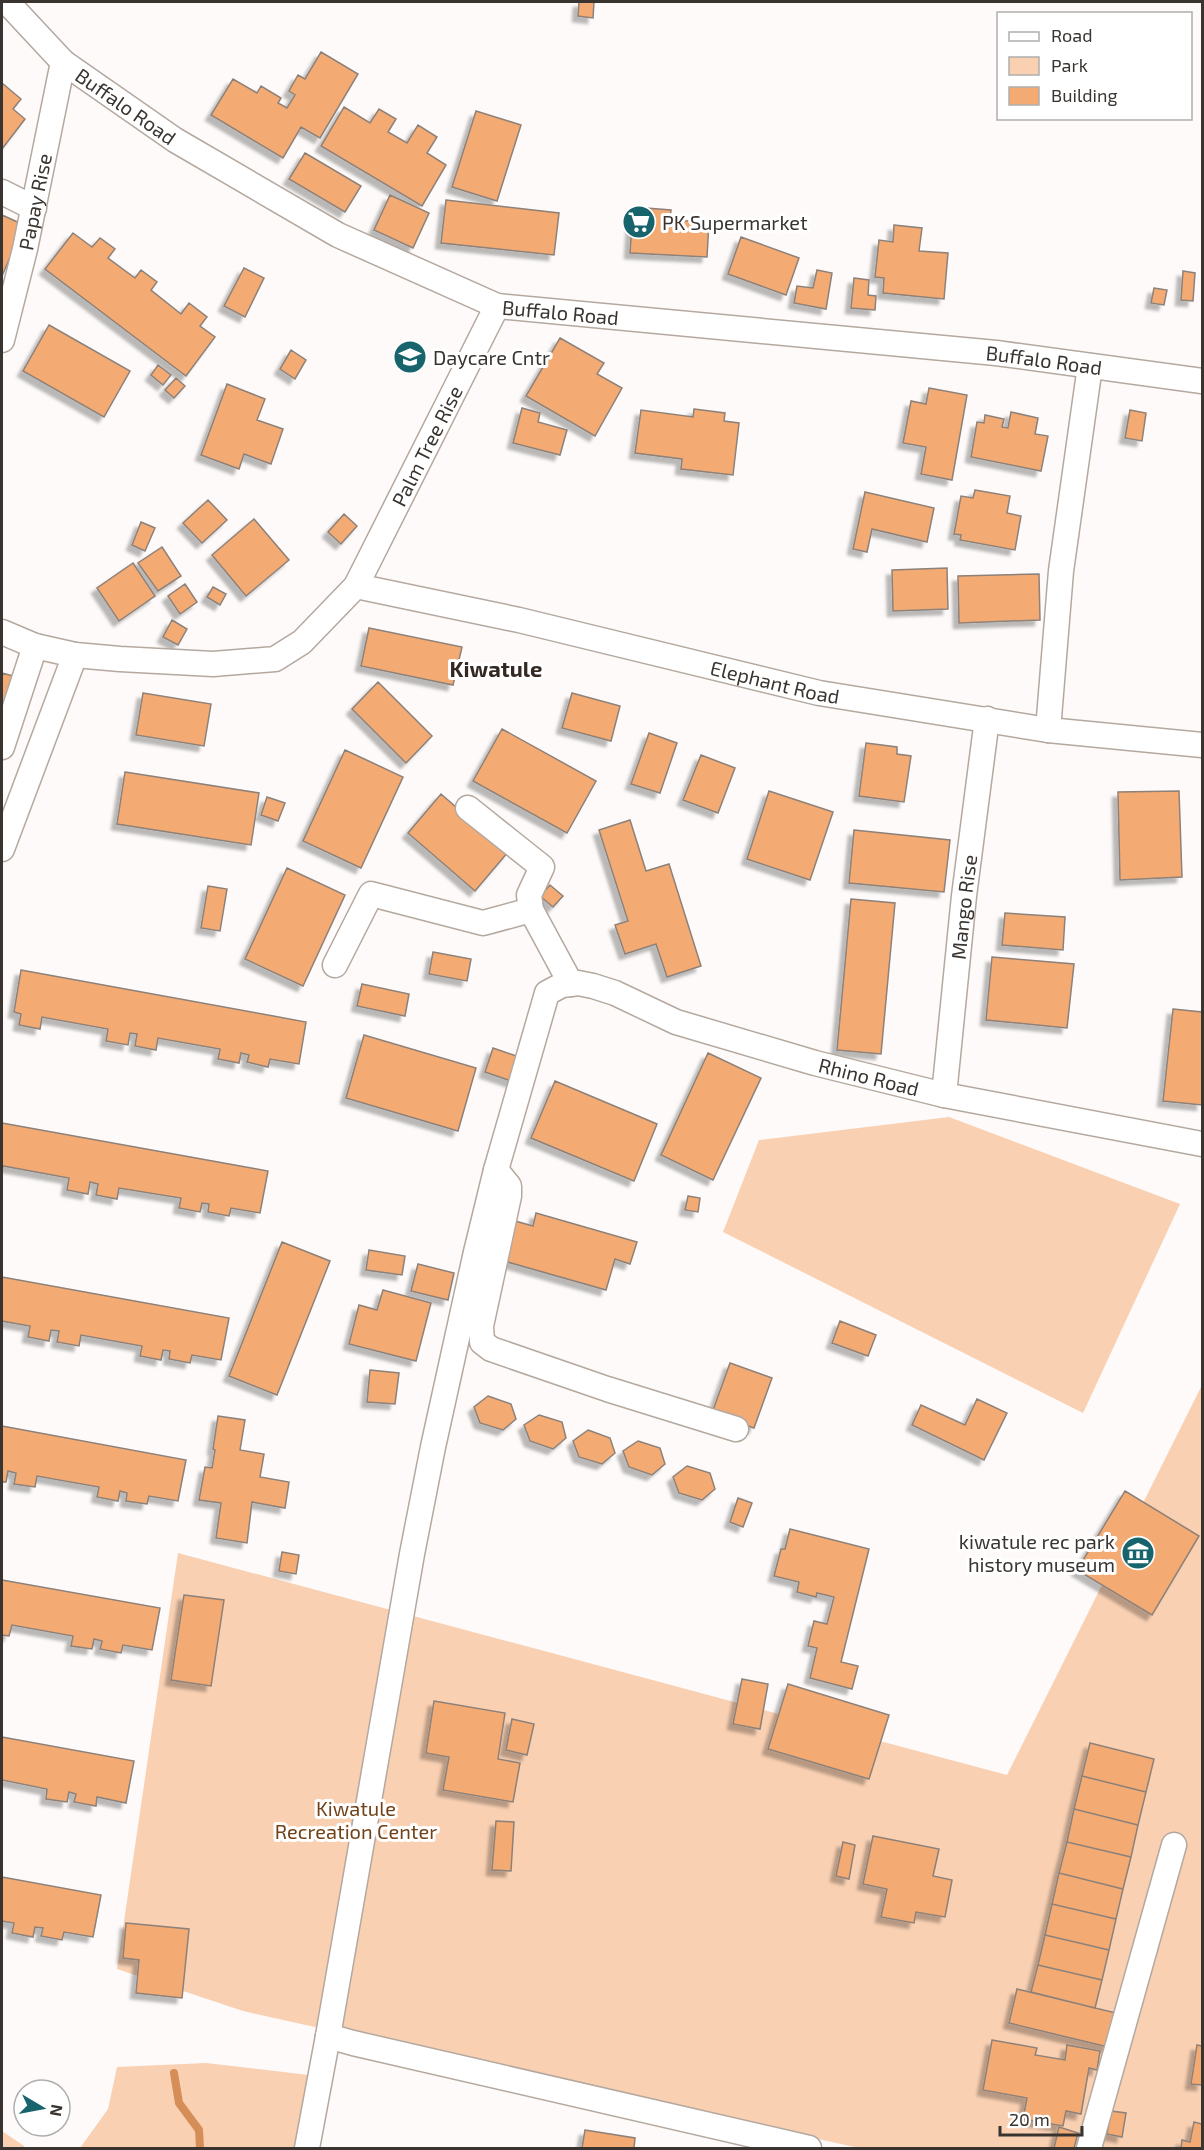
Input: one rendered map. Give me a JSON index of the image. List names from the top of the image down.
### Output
{
  "streets": {
    "street": [
      "Buffalo Road",
      "Papay Rise",
      "Palm Tree Rise",
      "Elephant Road",
      "Mango Rise",
      "Rhino Road"
    ]
  },
  "crossings": [
    ["Buffalo Road", "Papay Rise"],
    ["Buffalo Road", "Palm Tree Rise"],
    ["Palm Tree Rise", "Elephant Road"],
    ["Elephant Road", "Mango Rise"],
    ["Mango Rise", "Rhino Road"]
  ],
  "districts": ["Kiwatule"],
  "parks": ["Kiwatule Recreation Center"],
  "places": {
    "supermarket": ["PK Supermarket"],
    "school or university": ["Daycare Cntr"],
    "museum": ["kiwatule rec park history museum"]
  },
  "legend": ["Road", "Park", "Building"],
  "scale_bar": "20 m",
  "north": "right"
}
